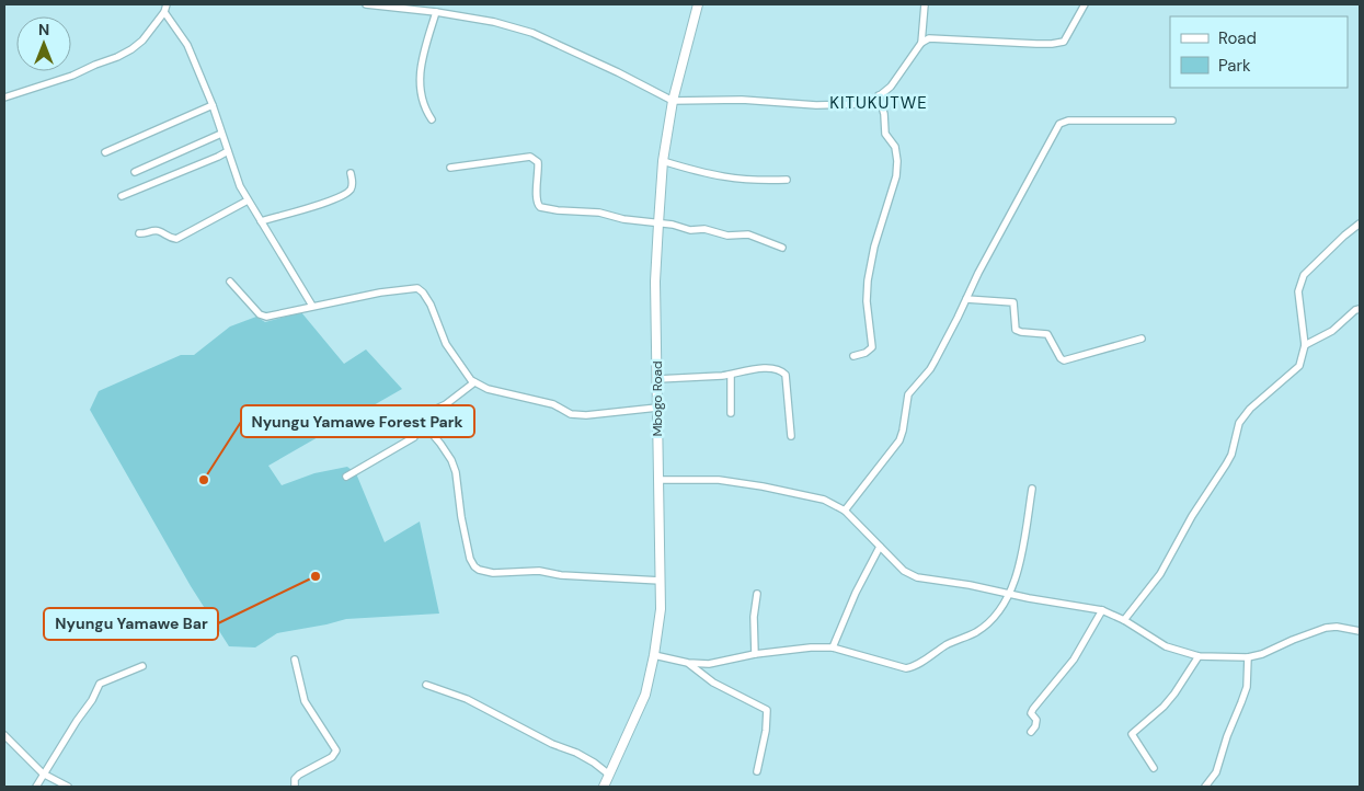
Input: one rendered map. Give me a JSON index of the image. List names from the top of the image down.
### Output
{
  "streets": {
    "main road": ["Mbogo Road"]
  },
  "districts": ["KITUKUTWE"],
  "places": ["Nyungu Yamawe Forest Park", "Nyungu Yamawe Bar"],
  "legend": ["Road", "Park"],
  "north": "top"
}
